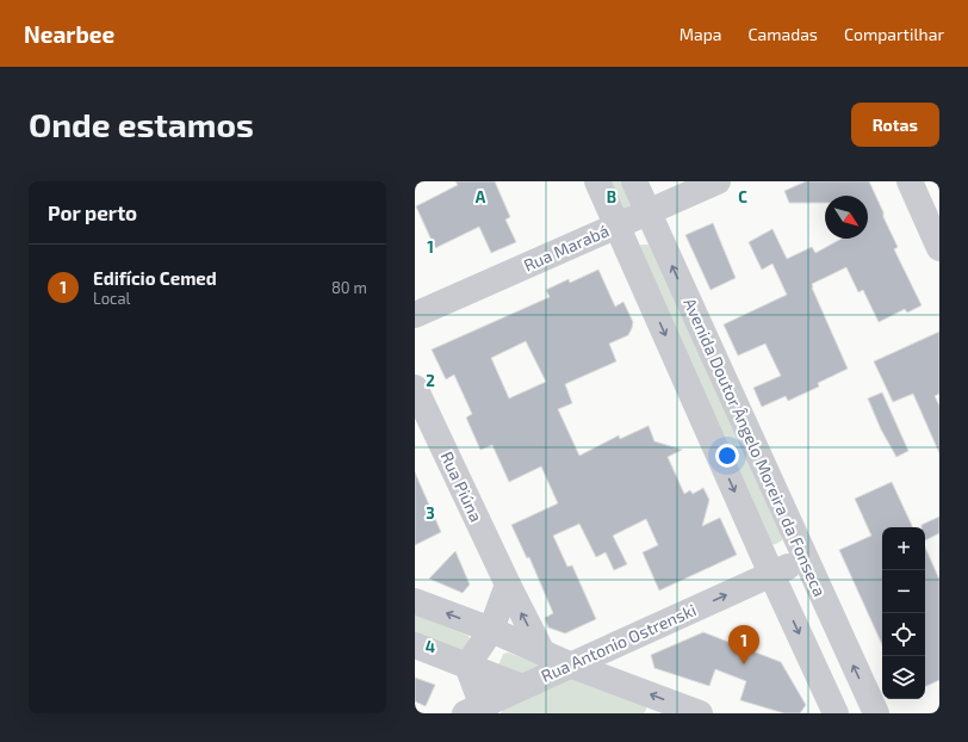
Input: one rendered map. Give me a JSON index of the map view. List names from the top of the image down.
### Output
{
  "streets": {
    "street": [
      "Rua Marabá",
      "Avenida Doutor Ângelo Moreira da Fonseca",
      "Rua Piúna",
      "Rua Antonio Ostrenski"
    ]
  },
  "crossings": [
    ["Rua Marabá", "Avenida Doutor Ângelo Moreira da Fonseca"],
    ["Avenida Doutor Ângelo Moreira da Fonseca", "Rua Antonio Ostrenski"]
  ],
  "one_way": ["Rua Antonio Ostrenski"],
  "north": "bottom right",
  "page": {
    "header": "Nearbee",
    "nav": ["Mapa", "Camadas", "Compartilhar"],
    "buttons": "Rotas",
    "title": "Onde estamos",
    "heading": "Por perto",
    "list": [
      {
        "mark": "1",
        "name": "Edifício Cemed",
        "note": "Local",
        "value": "80 m"
      }
    ],
    "map_buttons": ["+", "−"],
    "pins": "1"
  },
  "grid": {
    "columns": ["A", "B", "C"],
    "rows": [
      "1",
      "2",
      "3",
      "4"
    ]
  }
}
